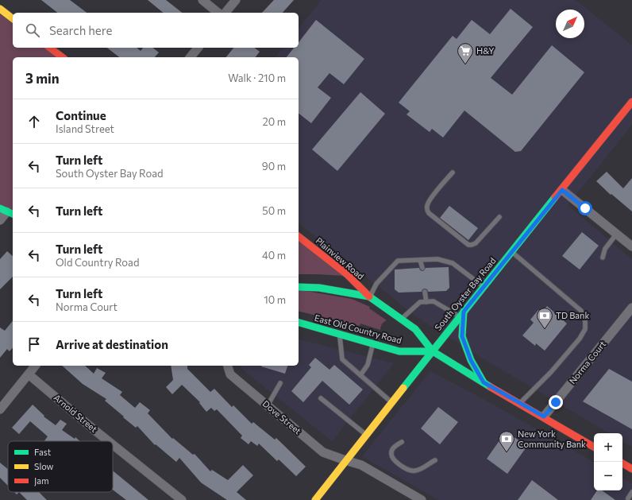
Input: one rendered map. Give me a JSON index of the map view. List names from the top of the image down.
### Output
{
  "streets": {
    "main road": ["Plainview Road", "South Oyster Bay Road", "East Old Country Road"],
    "street": ["Norma Court", "Arnold Street", "Dove Street"]
  },
  "crossings": [
    ["Plainview Road", "South Oyster Bay Road"],
    ["Plainview Road", "East Old Country Road"],
    ["South Oyster Bay Road", "East Old Country Road"],
    ["South Oyster Bay Road", "Dove Street"]
  ],
  "places": {
    "supermarket": ["H&Y"],
    "bank": ["TD Bank", "New York Community Bank"]
  },
  "legend": ["Fast", "Slow", "Jam"],
  "north": "top right",
  "page": {
    "search": "Search here",
    "heading": ["3 min", "Walk · 210 m"],
    "list": [
      ["Continue", "Island Street", "20 m"],
      ["Turn left", "South Oyster Bay Road", "90 m"],
      ["Turn left", "50 m"],
      ["Turn left", "Old Country Road", "40 m"],
      ["Turn left", "Norma Court", "10 m"],
      "Arrive at destination"
    ],
    "map_buttons": ["+", "−"]
  }
}
